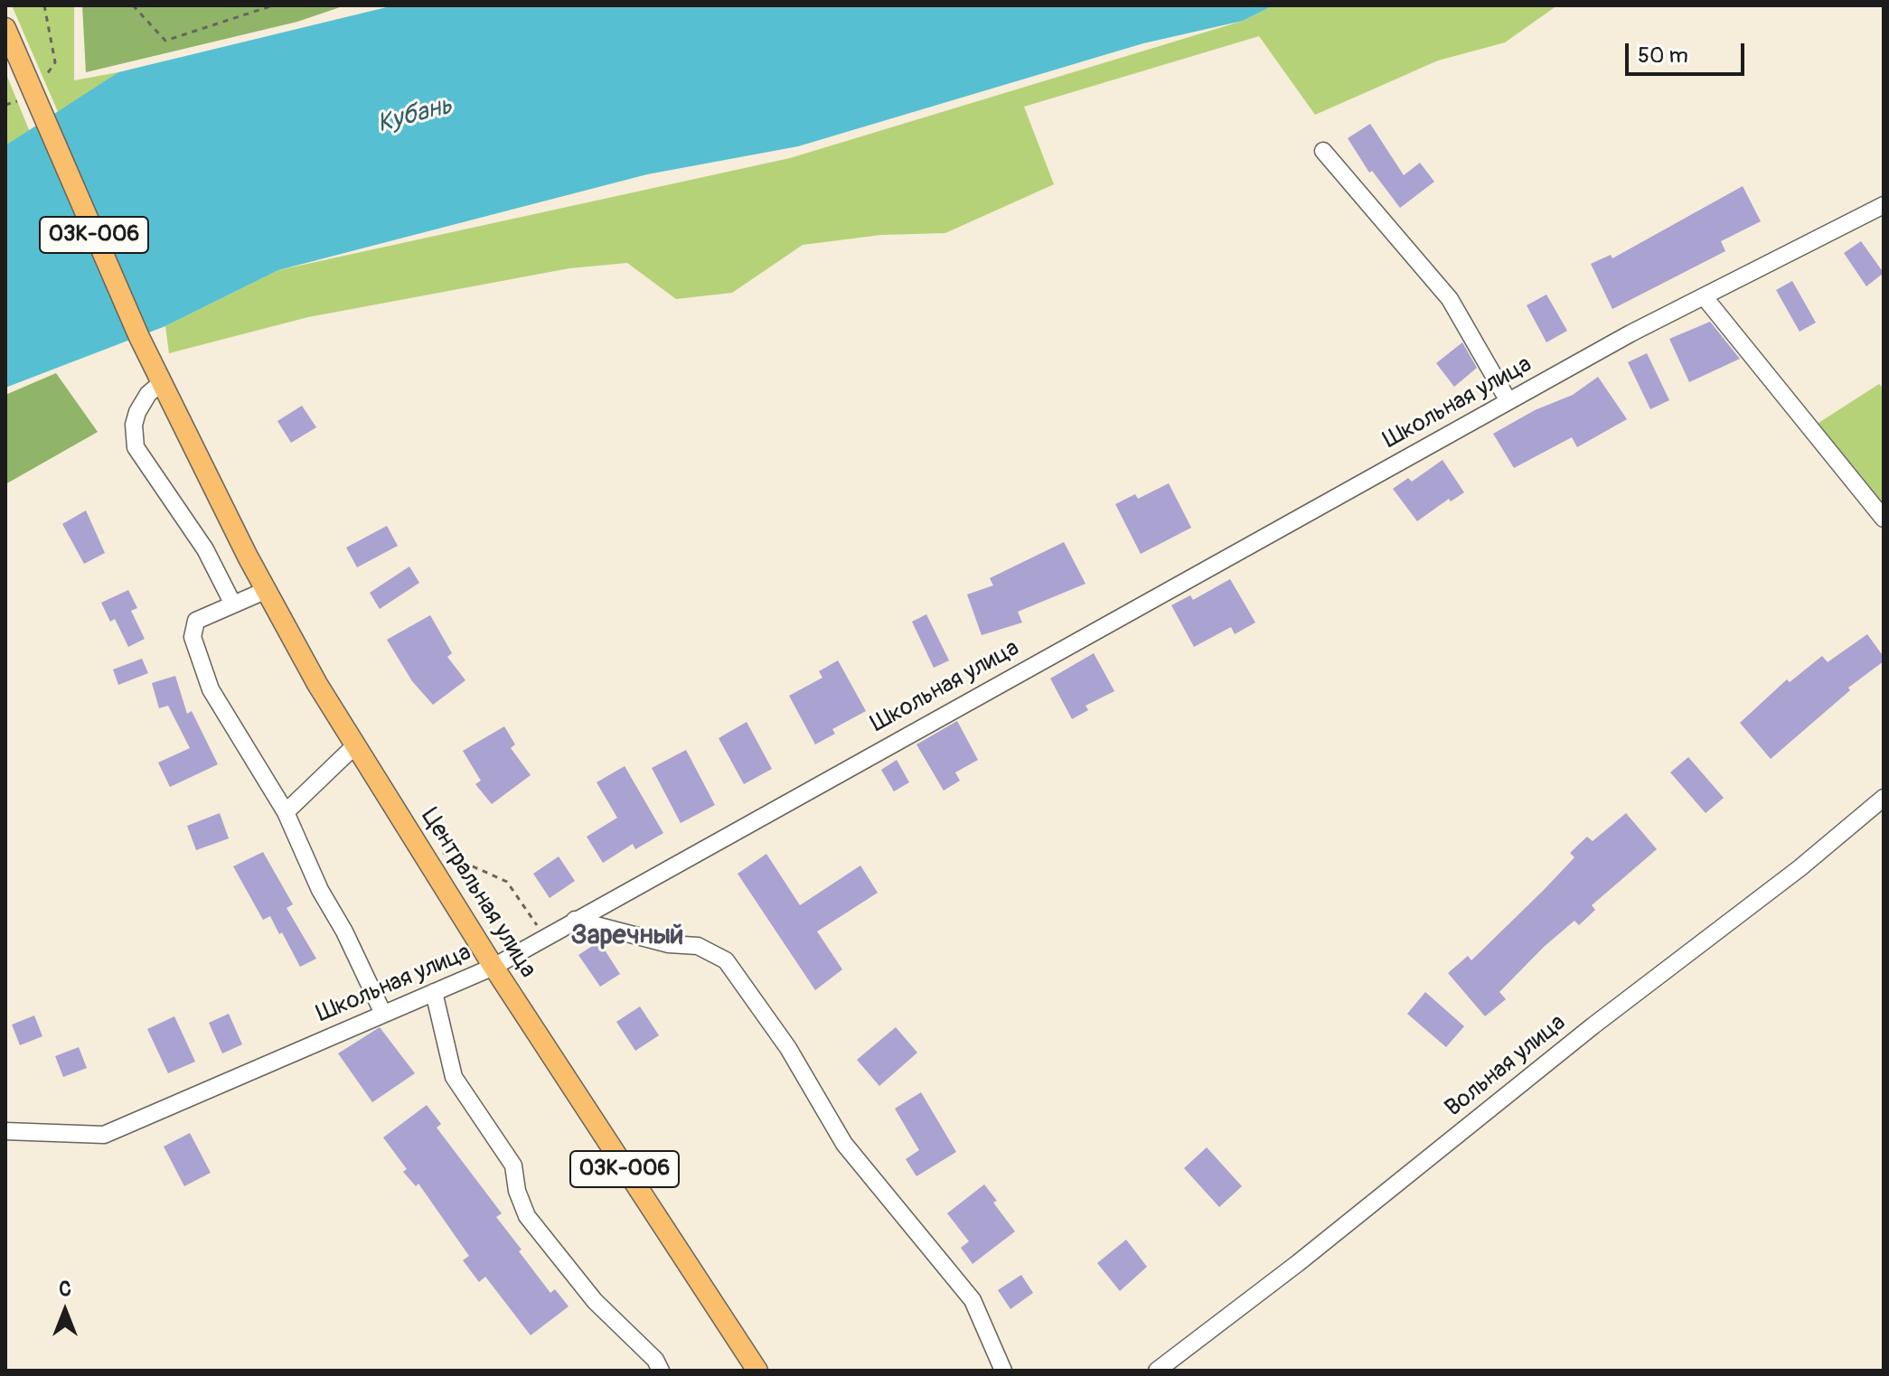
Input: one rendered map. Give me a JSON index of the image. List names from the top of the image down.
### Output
{
  "streets": {
    "main road": ["03К-006", "Центральная улица"],
    "street": ["Школьная улица", "Вольная улица"]
  },
  "crossings": [
    ["03К-006", "Центральная улица"],
    ["Школьная улица", "Центральная улица"]
  ],
  "districts": ["Заречный"],
  "water": ["Кубань"],
  "scale_bar": "50 m",
  "north": "top"
}
